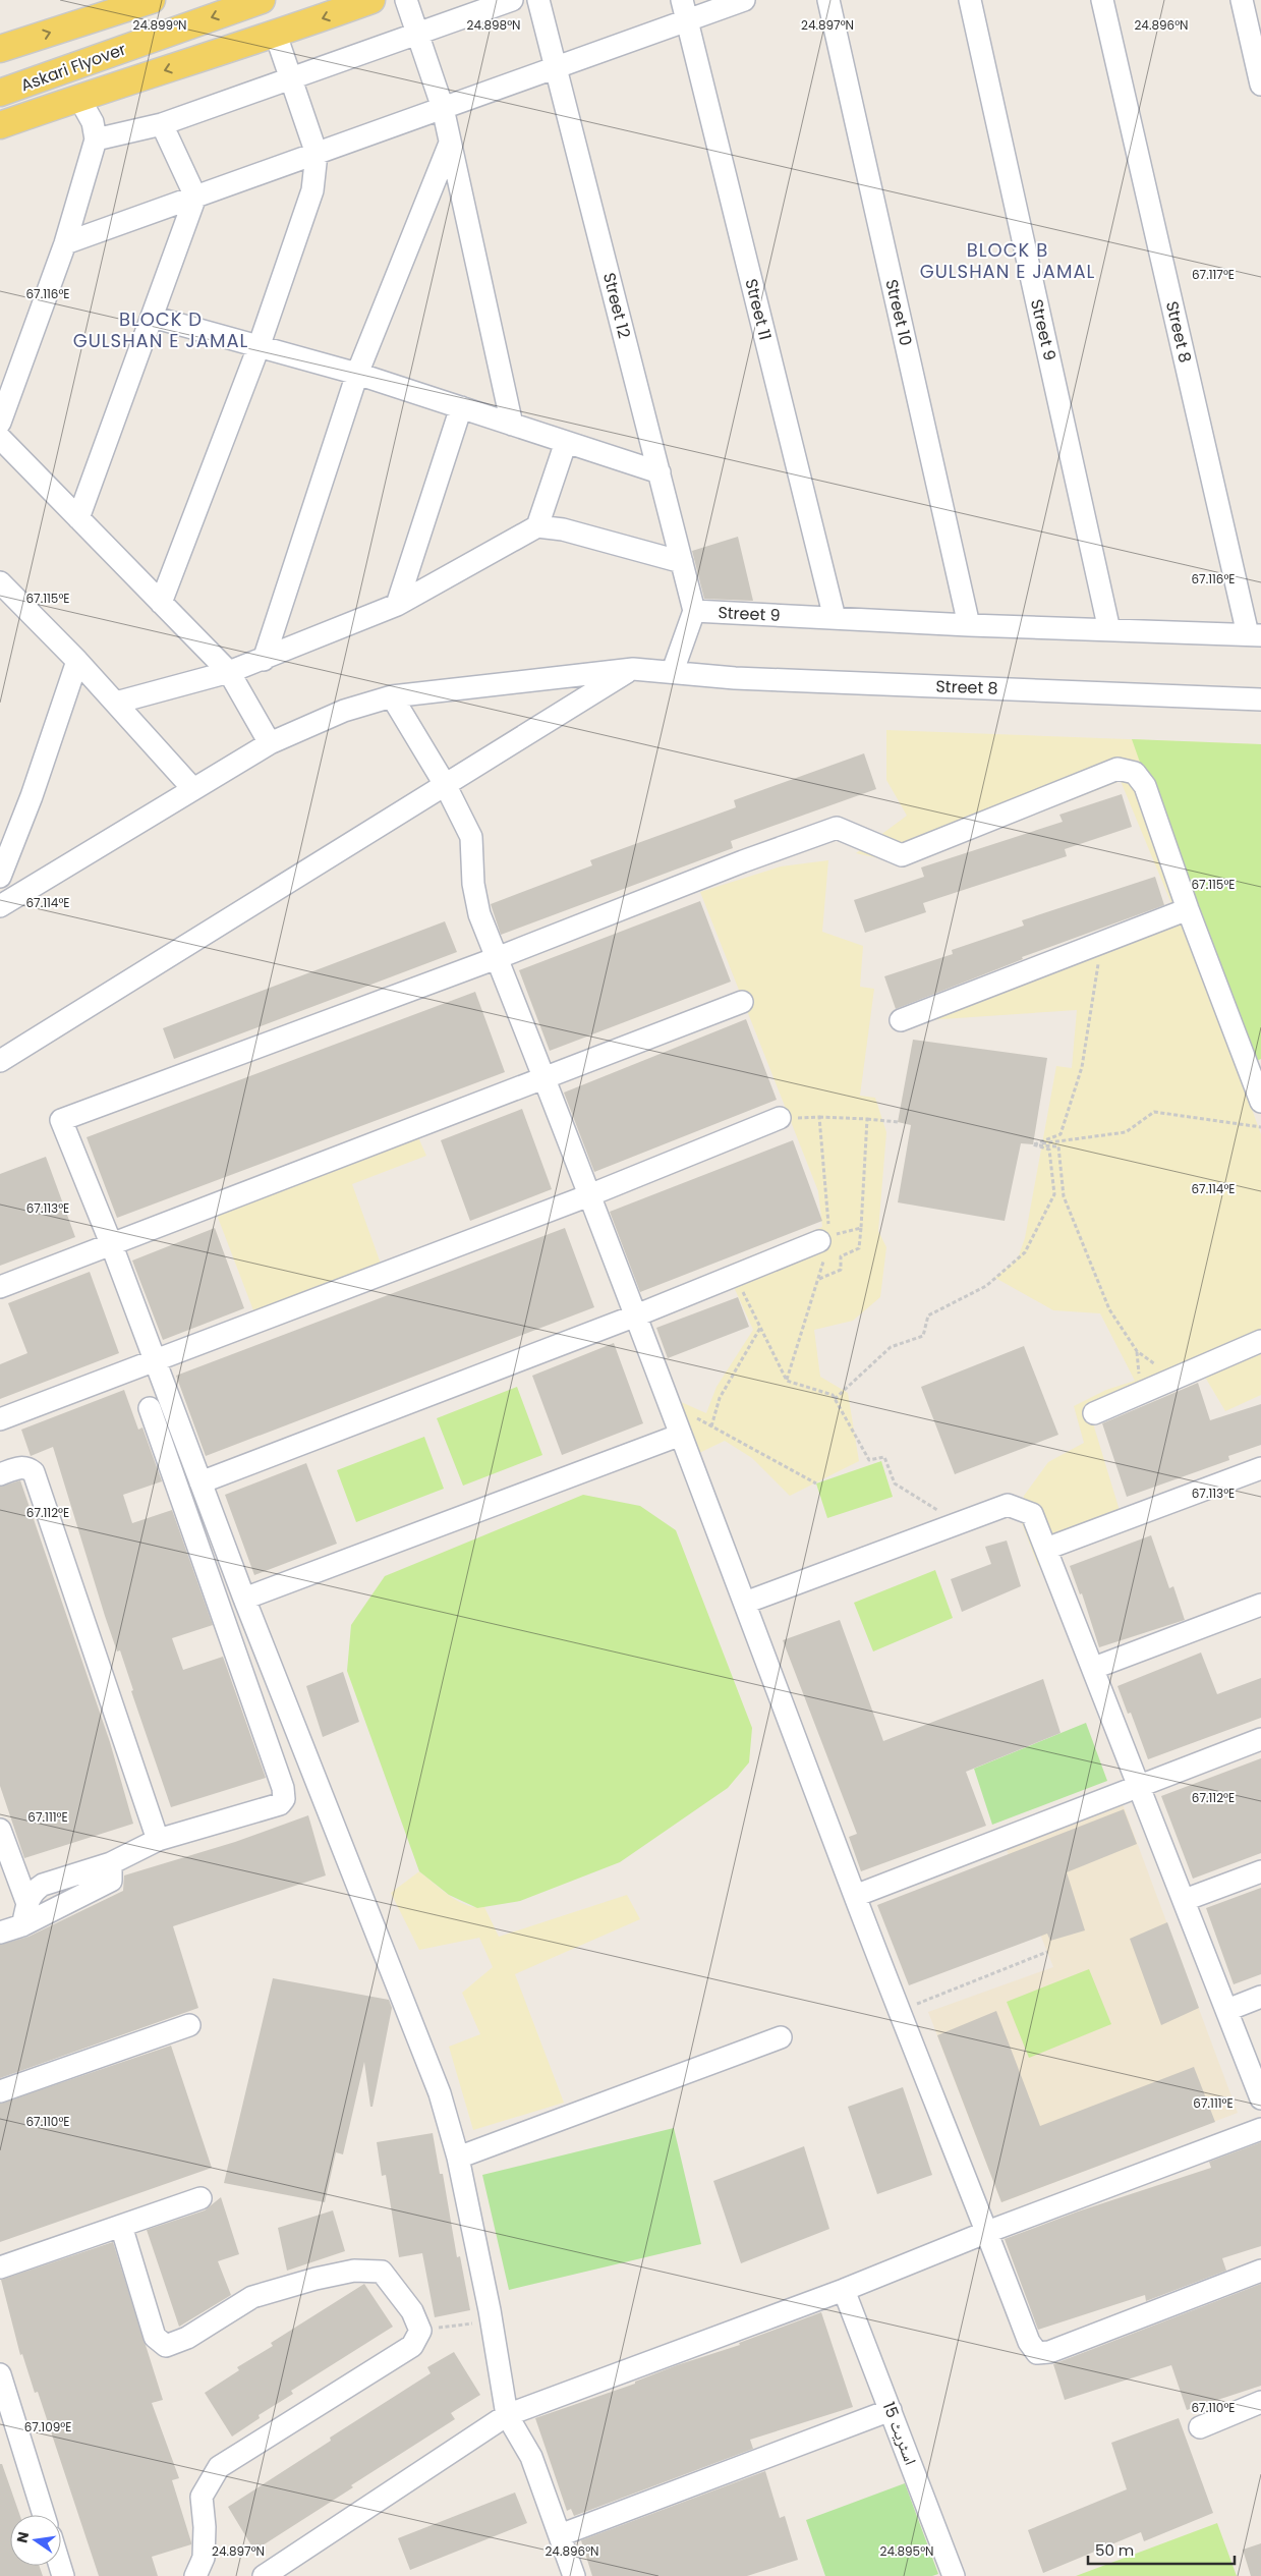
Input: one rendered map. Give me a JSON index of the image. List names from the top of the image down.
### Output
{
  "streets": {
    "main road": ["Askari Flyover"],
    "street": [
      "Street 12",
      "Street 11",
      "Street 10",
      "Street 9",
      "Street 8",
      "اسٹریٹ 15"
    ]
  },
  "crossings": [
    ["Street 12", "Street 9"],
    ["Street 11", "Street 9"],
    ["Street 10", "Street 9"],
    ["Street 9", "Street 8"]
  ],
  "districts": ["BLOCK B GULSHAN E JAMAL", "BLOCK D GULSHAN E JAMAL"],
  "scale_bar": "50 m",
  "north": "left",
  "coordinates": [
    "24.899°N",
    "24.898°N",
    "24.897°N",
    "24.896°N",
    "67.117°E",
    "67.116°E",
    "67.115°E",
    "67.114°E",
    "67.113°E",
    "67.112°E",
    "67.111°E",
    "67.110°E",
    "67.109°E",
    "24.895°N"
  ]
}
